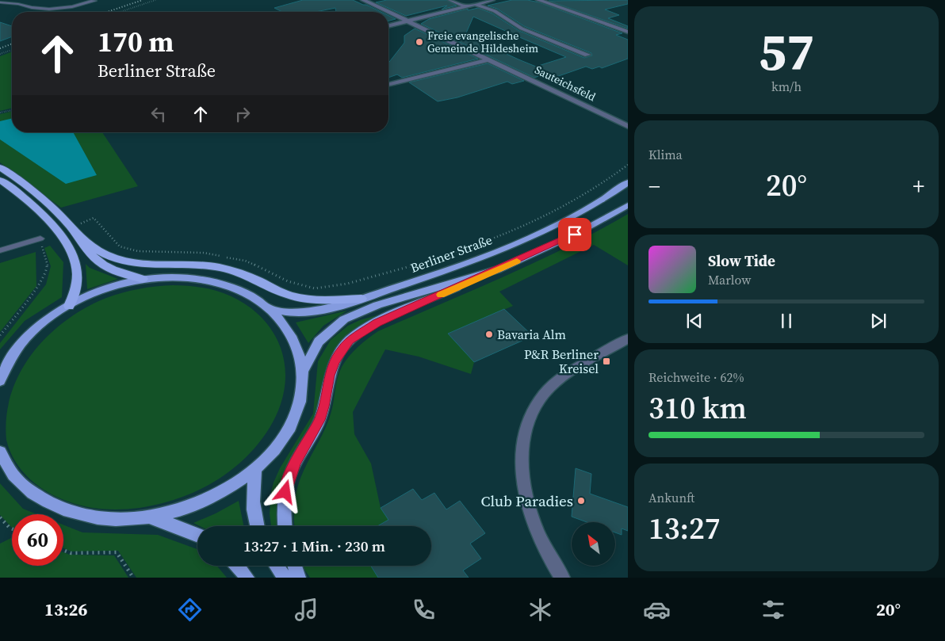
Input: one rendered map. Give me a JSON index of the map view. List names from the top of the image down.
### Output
{
  "streets": {
    "main road": ["Berliner Straße"],
    "street": ["Sauteichsfeld"]
  },
  "places": {
    "other": ["Freie evangelische Gemeinde Hildesheim", "Bavaria Alm", "Club Paradies"],
    "transit": ["P&R Berliner Kreisel"]
  },
  "north": "top left",
  "page": {
    "tile": [
      ["57", "km/h"],
      "Klima",
      ["Reichweite · 62%", "310 km"],
      ["Ankunft", "13:27"]
    ],
    "turn": ["170 m", "Berliner Straße"],
    "heat": ["−", "20°", "+"],
    "song": ["Slow Tide", "Marlow"],
    "limit": "60",
    "trip": "13:27 · 1 Min. · 230 m",
    "tabs": ["13:26", "20°"]
  }
}
